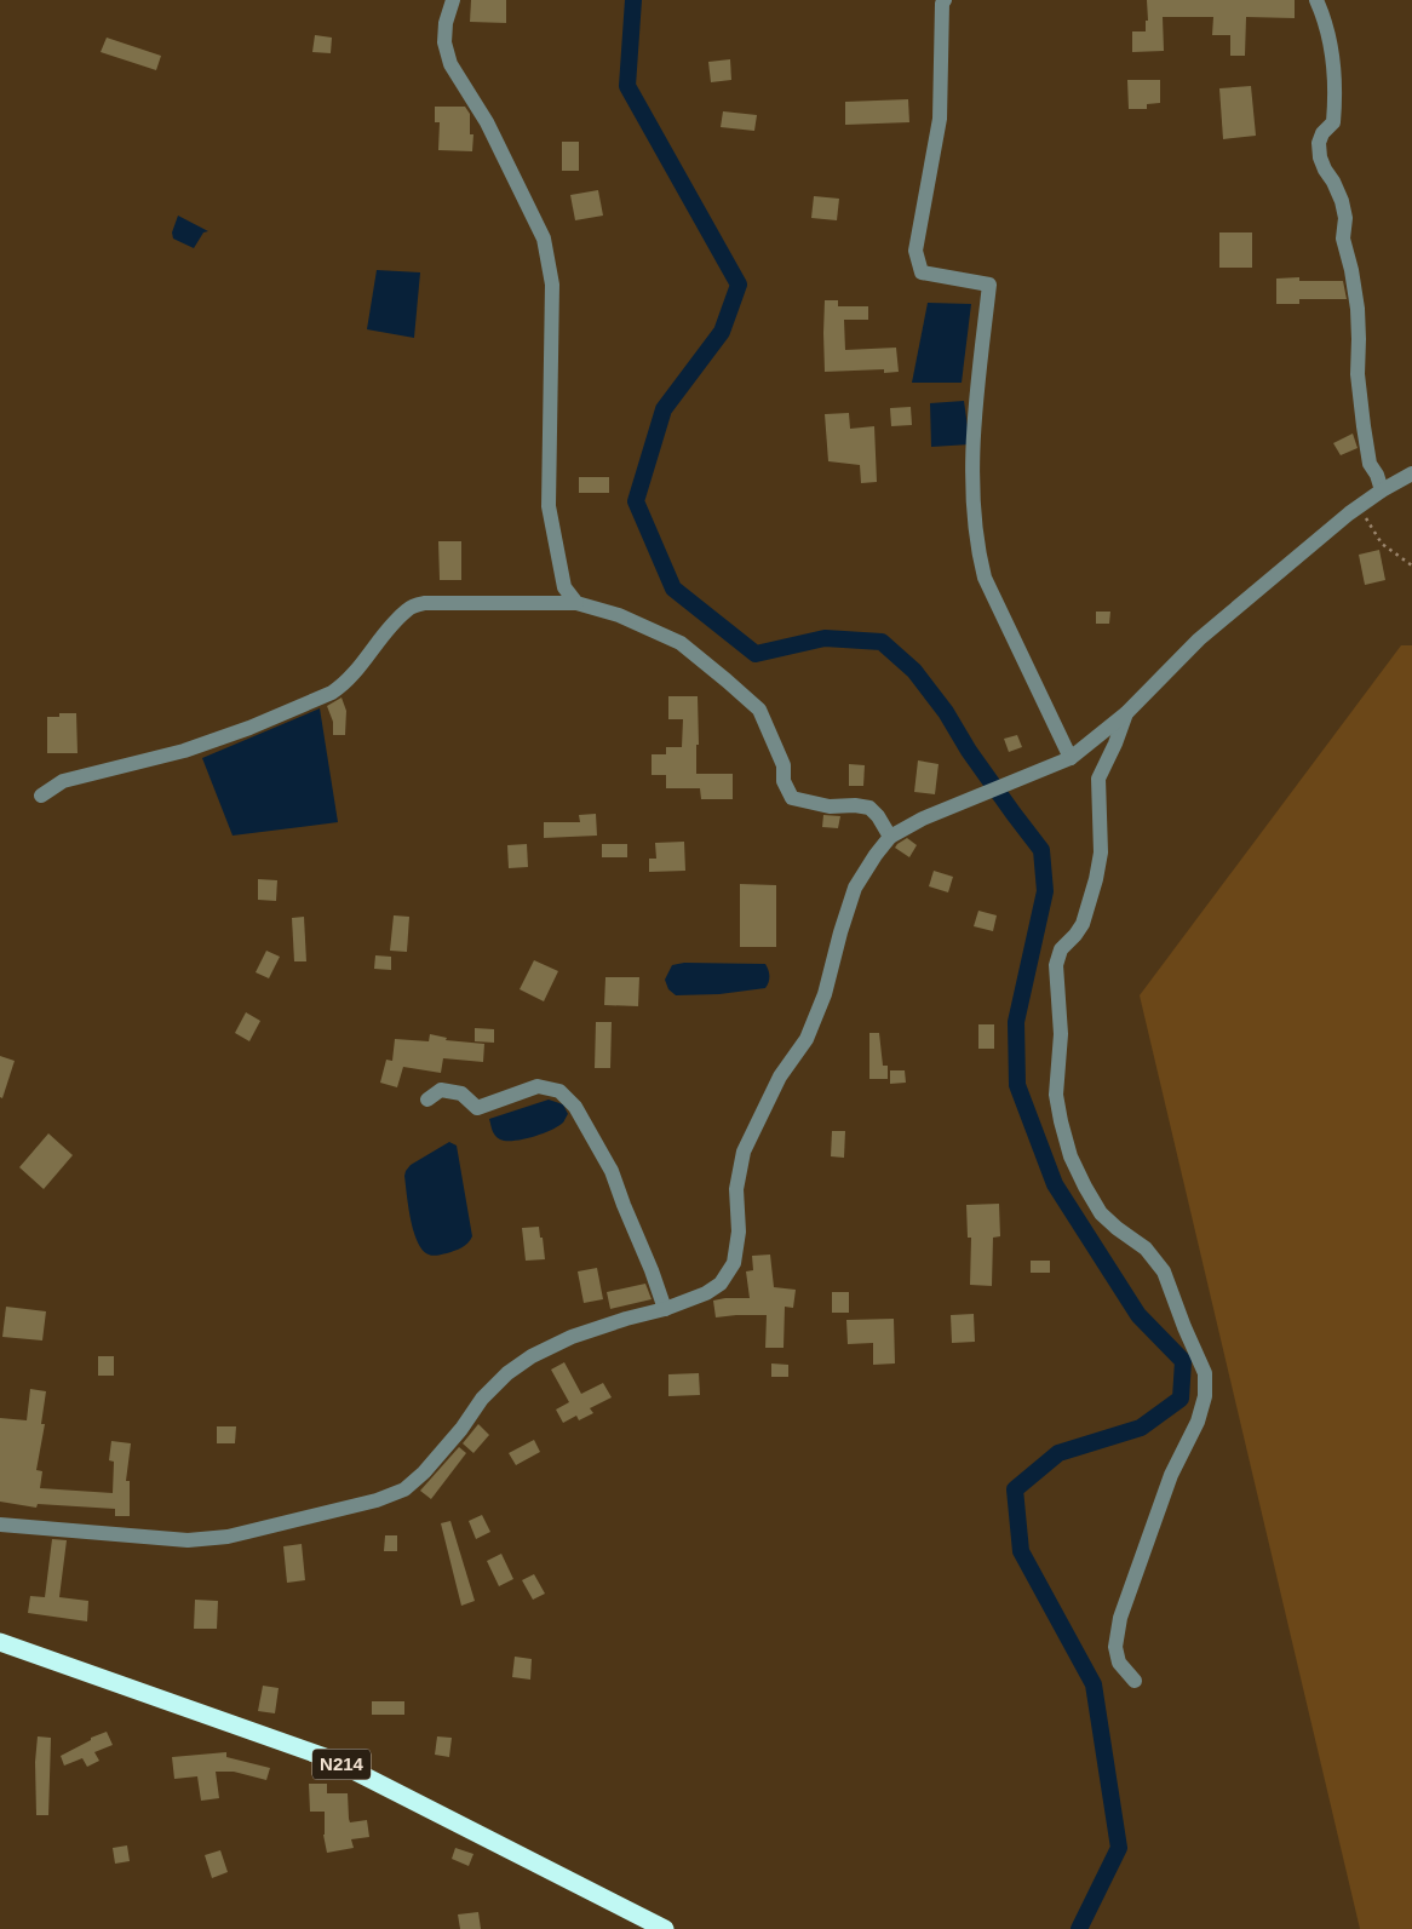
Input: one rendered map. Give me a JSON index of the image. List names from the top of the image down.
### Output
{
  "streets": {
    "highway": ["N214"]
  }
}
